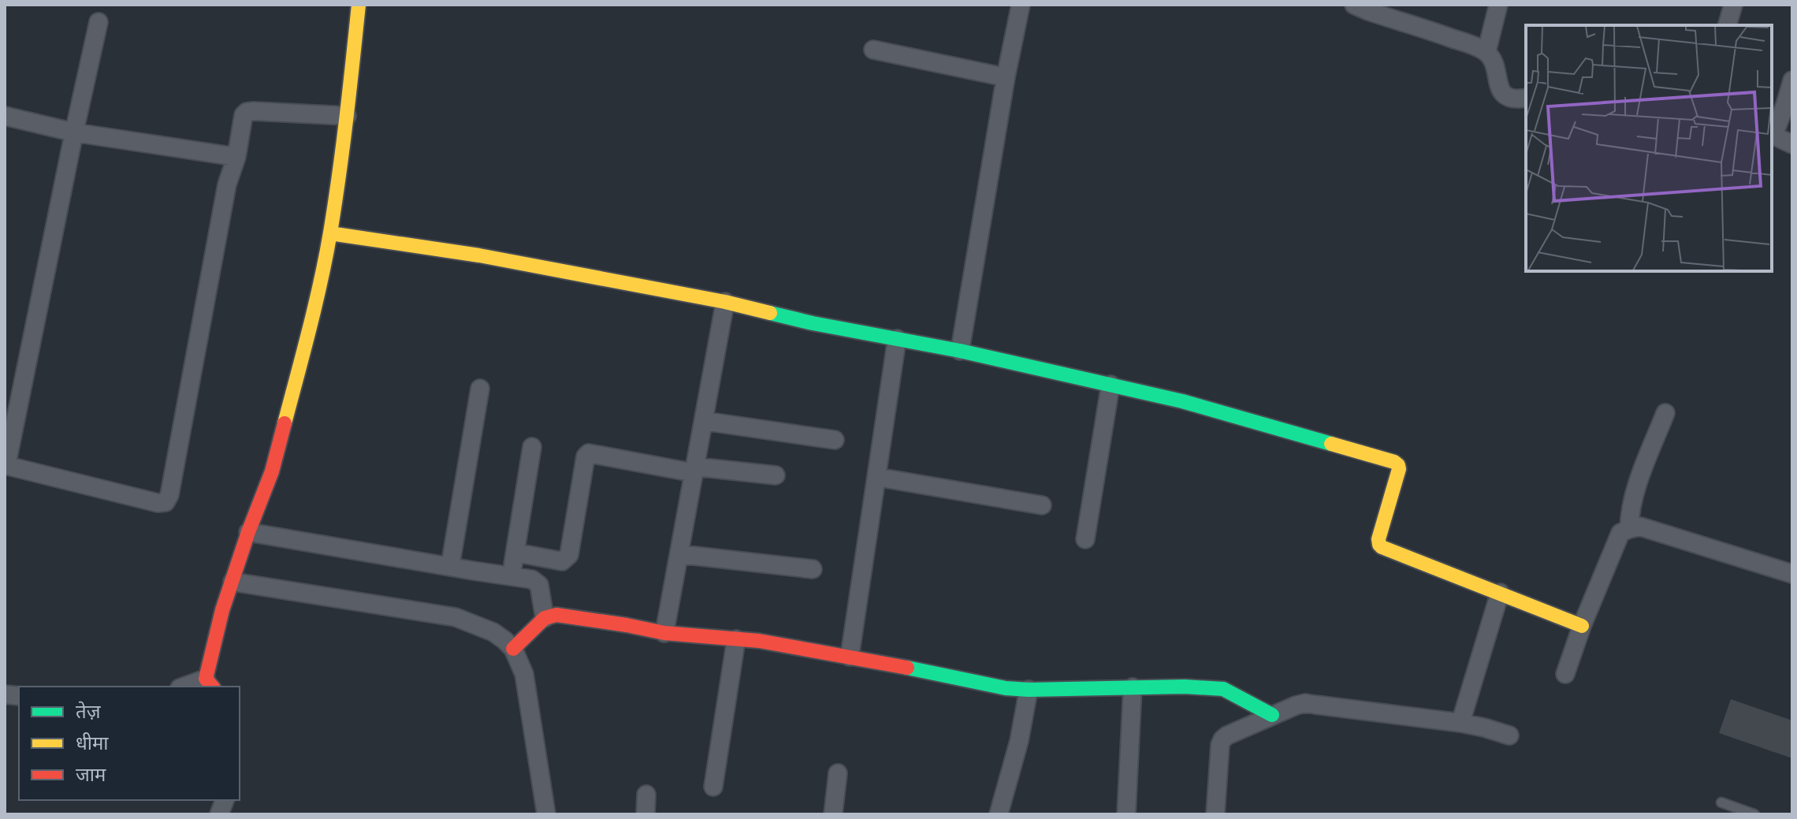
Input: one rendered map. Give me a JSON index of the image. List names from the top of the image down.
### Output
{
  "legend": ["तेज़", "धीमा", "जाम"]
}
